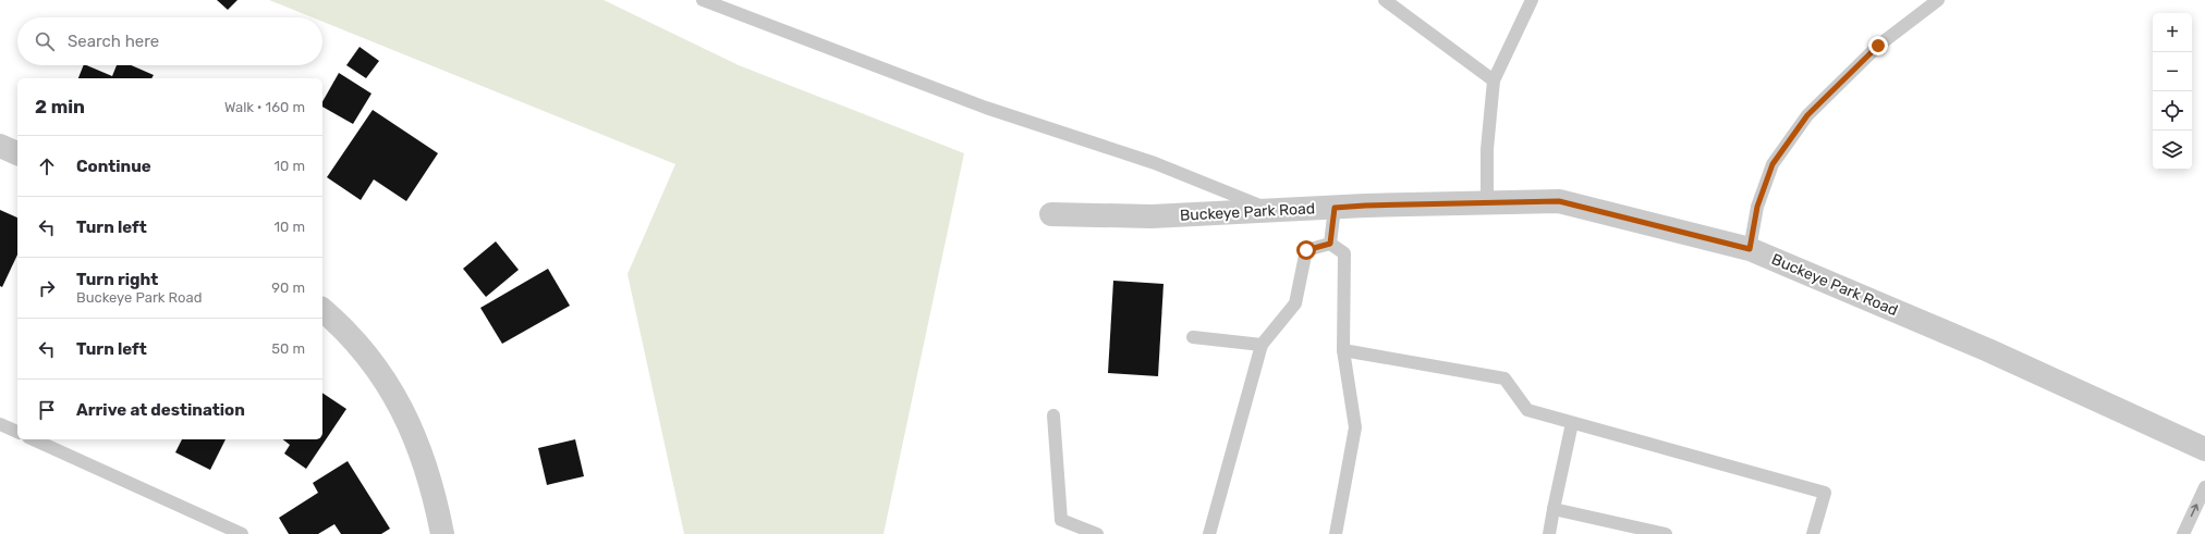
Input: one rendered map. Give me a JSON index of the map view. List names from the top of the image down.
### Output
{
  "streets": {
    "street": ["Buckeye Park Road"]
  },
  "page": {
    "map_buttons": ["+", "−"],
    "search": "Search here",
    "heading": ["2 min", "Walk · 160 m"],
    "list": [
      ["Continue", "10 m"],
      ["Turn left", "10 m"],
      ["Turn right", "Buckeye Park Road", "90 m"],
      ["Turn left", "50 m"],
      "Arrive at destination"
    ]
  }
}
